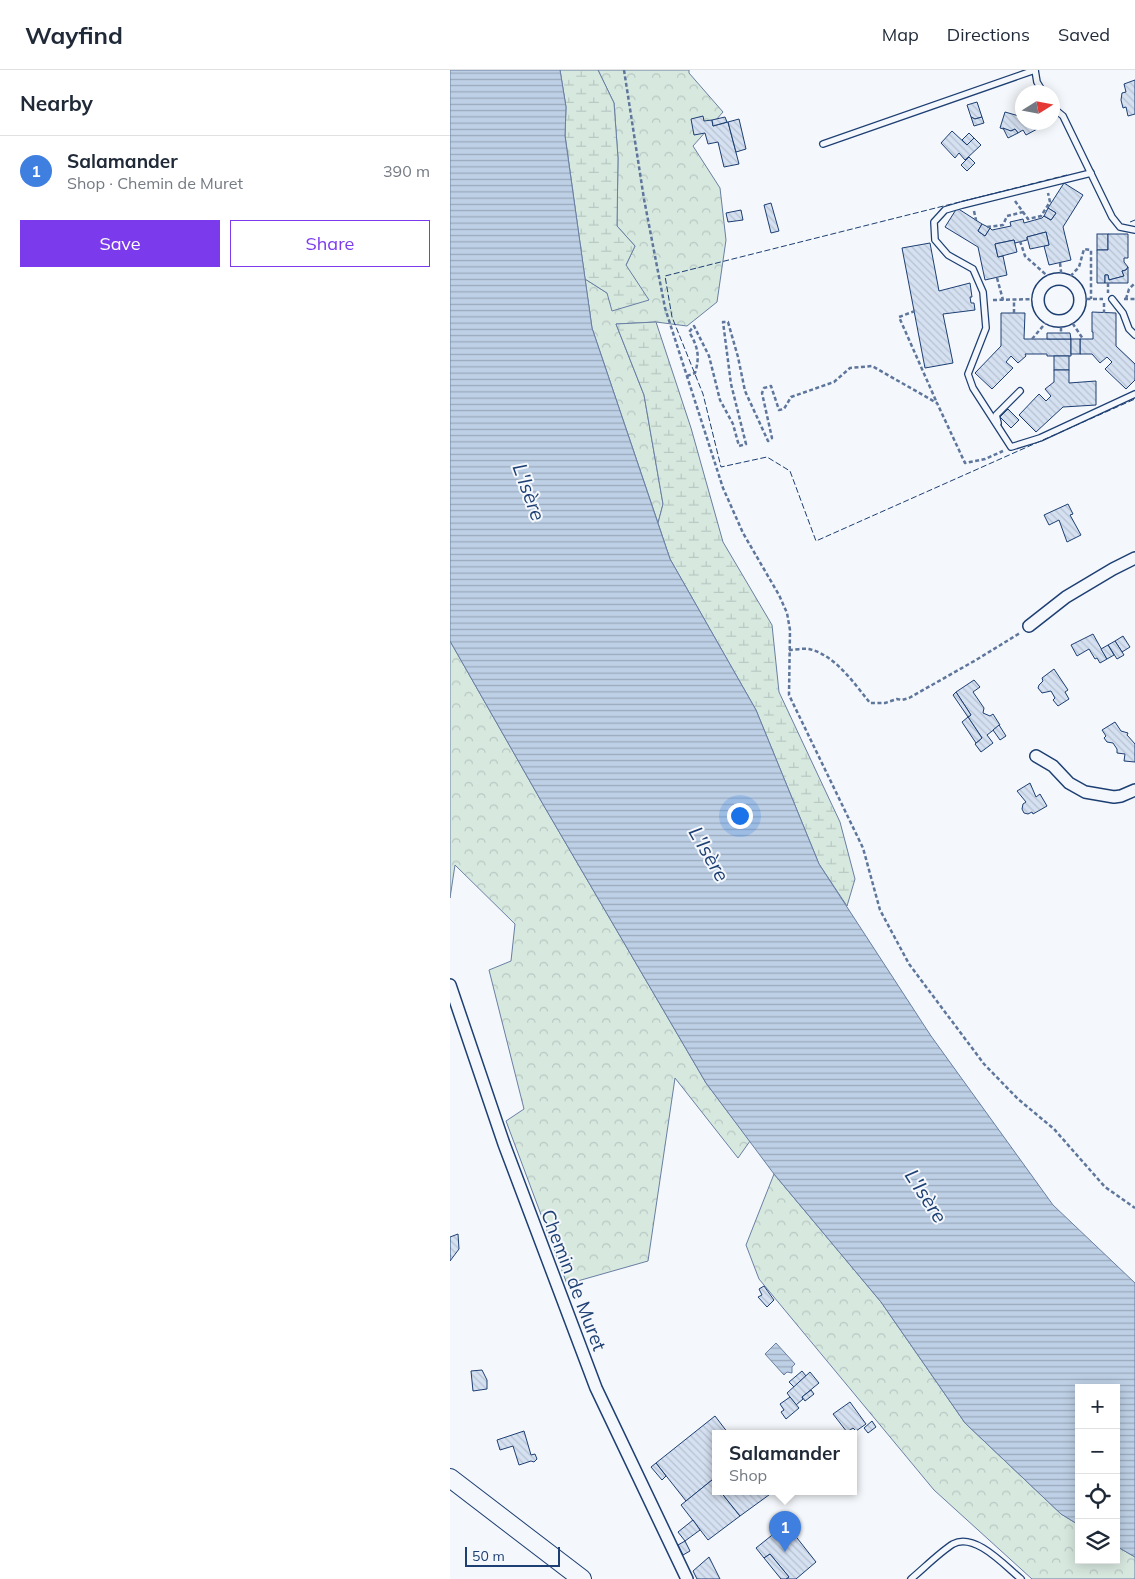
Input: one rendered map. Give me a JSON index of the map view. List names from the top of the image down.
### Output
{
  "streets": {
    "street": ["Chemin de Muret"]
  },
  "water": ["L'Isère"],
  "scale_bar": "50 m",
  "north": "right",
  "page": {
    "header": "Wayfind",
    "nav": ["Map", "Directions", "Saved"],
    "heading": "Nearby",
    "list": [
      {
        "mark": "1",
        "name": "Salamander",
        "note": "Shop · Chemin de Muret",
        "value": "390 m"
      }
    ],
    "buttons": ["Save", "Share"],
    "map_buttons": ["+", "−"],
    "popup": ["Salamander", "Shop"],
    "pins": "1",
    "scale": "50 m"
  }
}
